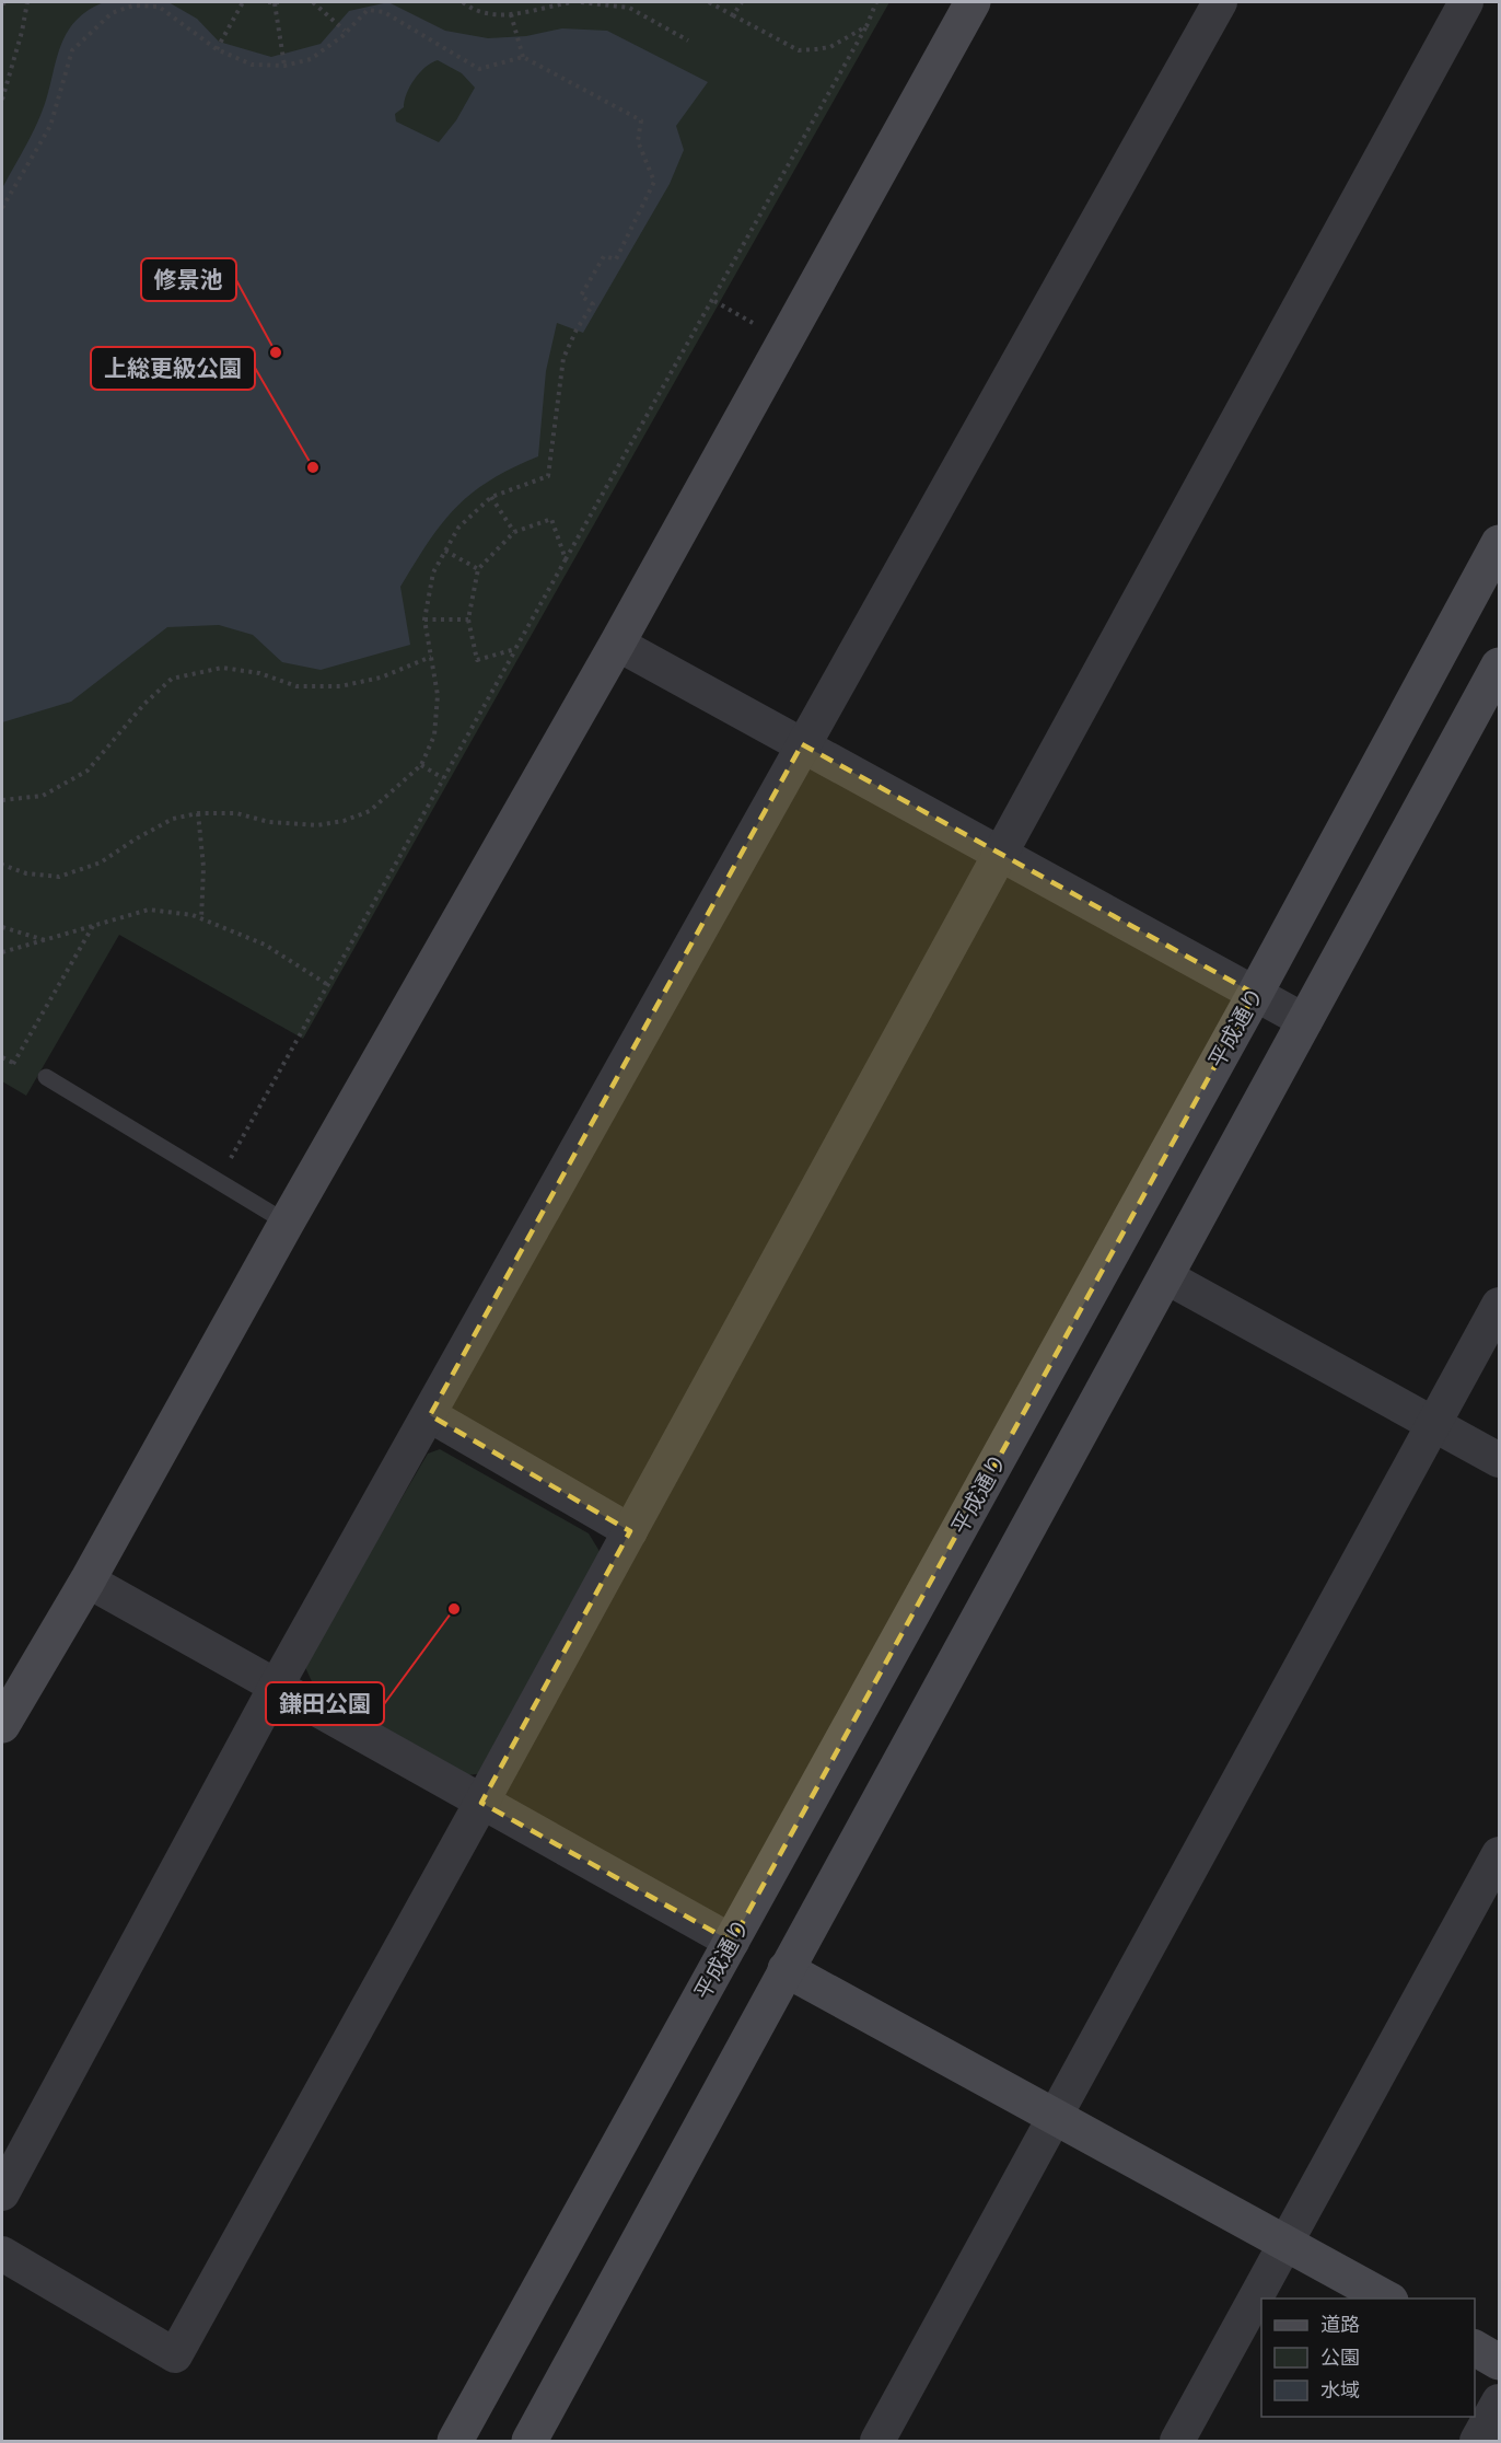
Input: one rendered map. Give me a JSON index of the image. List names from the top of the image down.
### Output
{
  "streets": {
    "street": ["平成通り"]
  },
  "places": ["修景池", "上総更級公園", "鎌田公園"],
  "legend": ["道路", "公園", "水域"]
}
